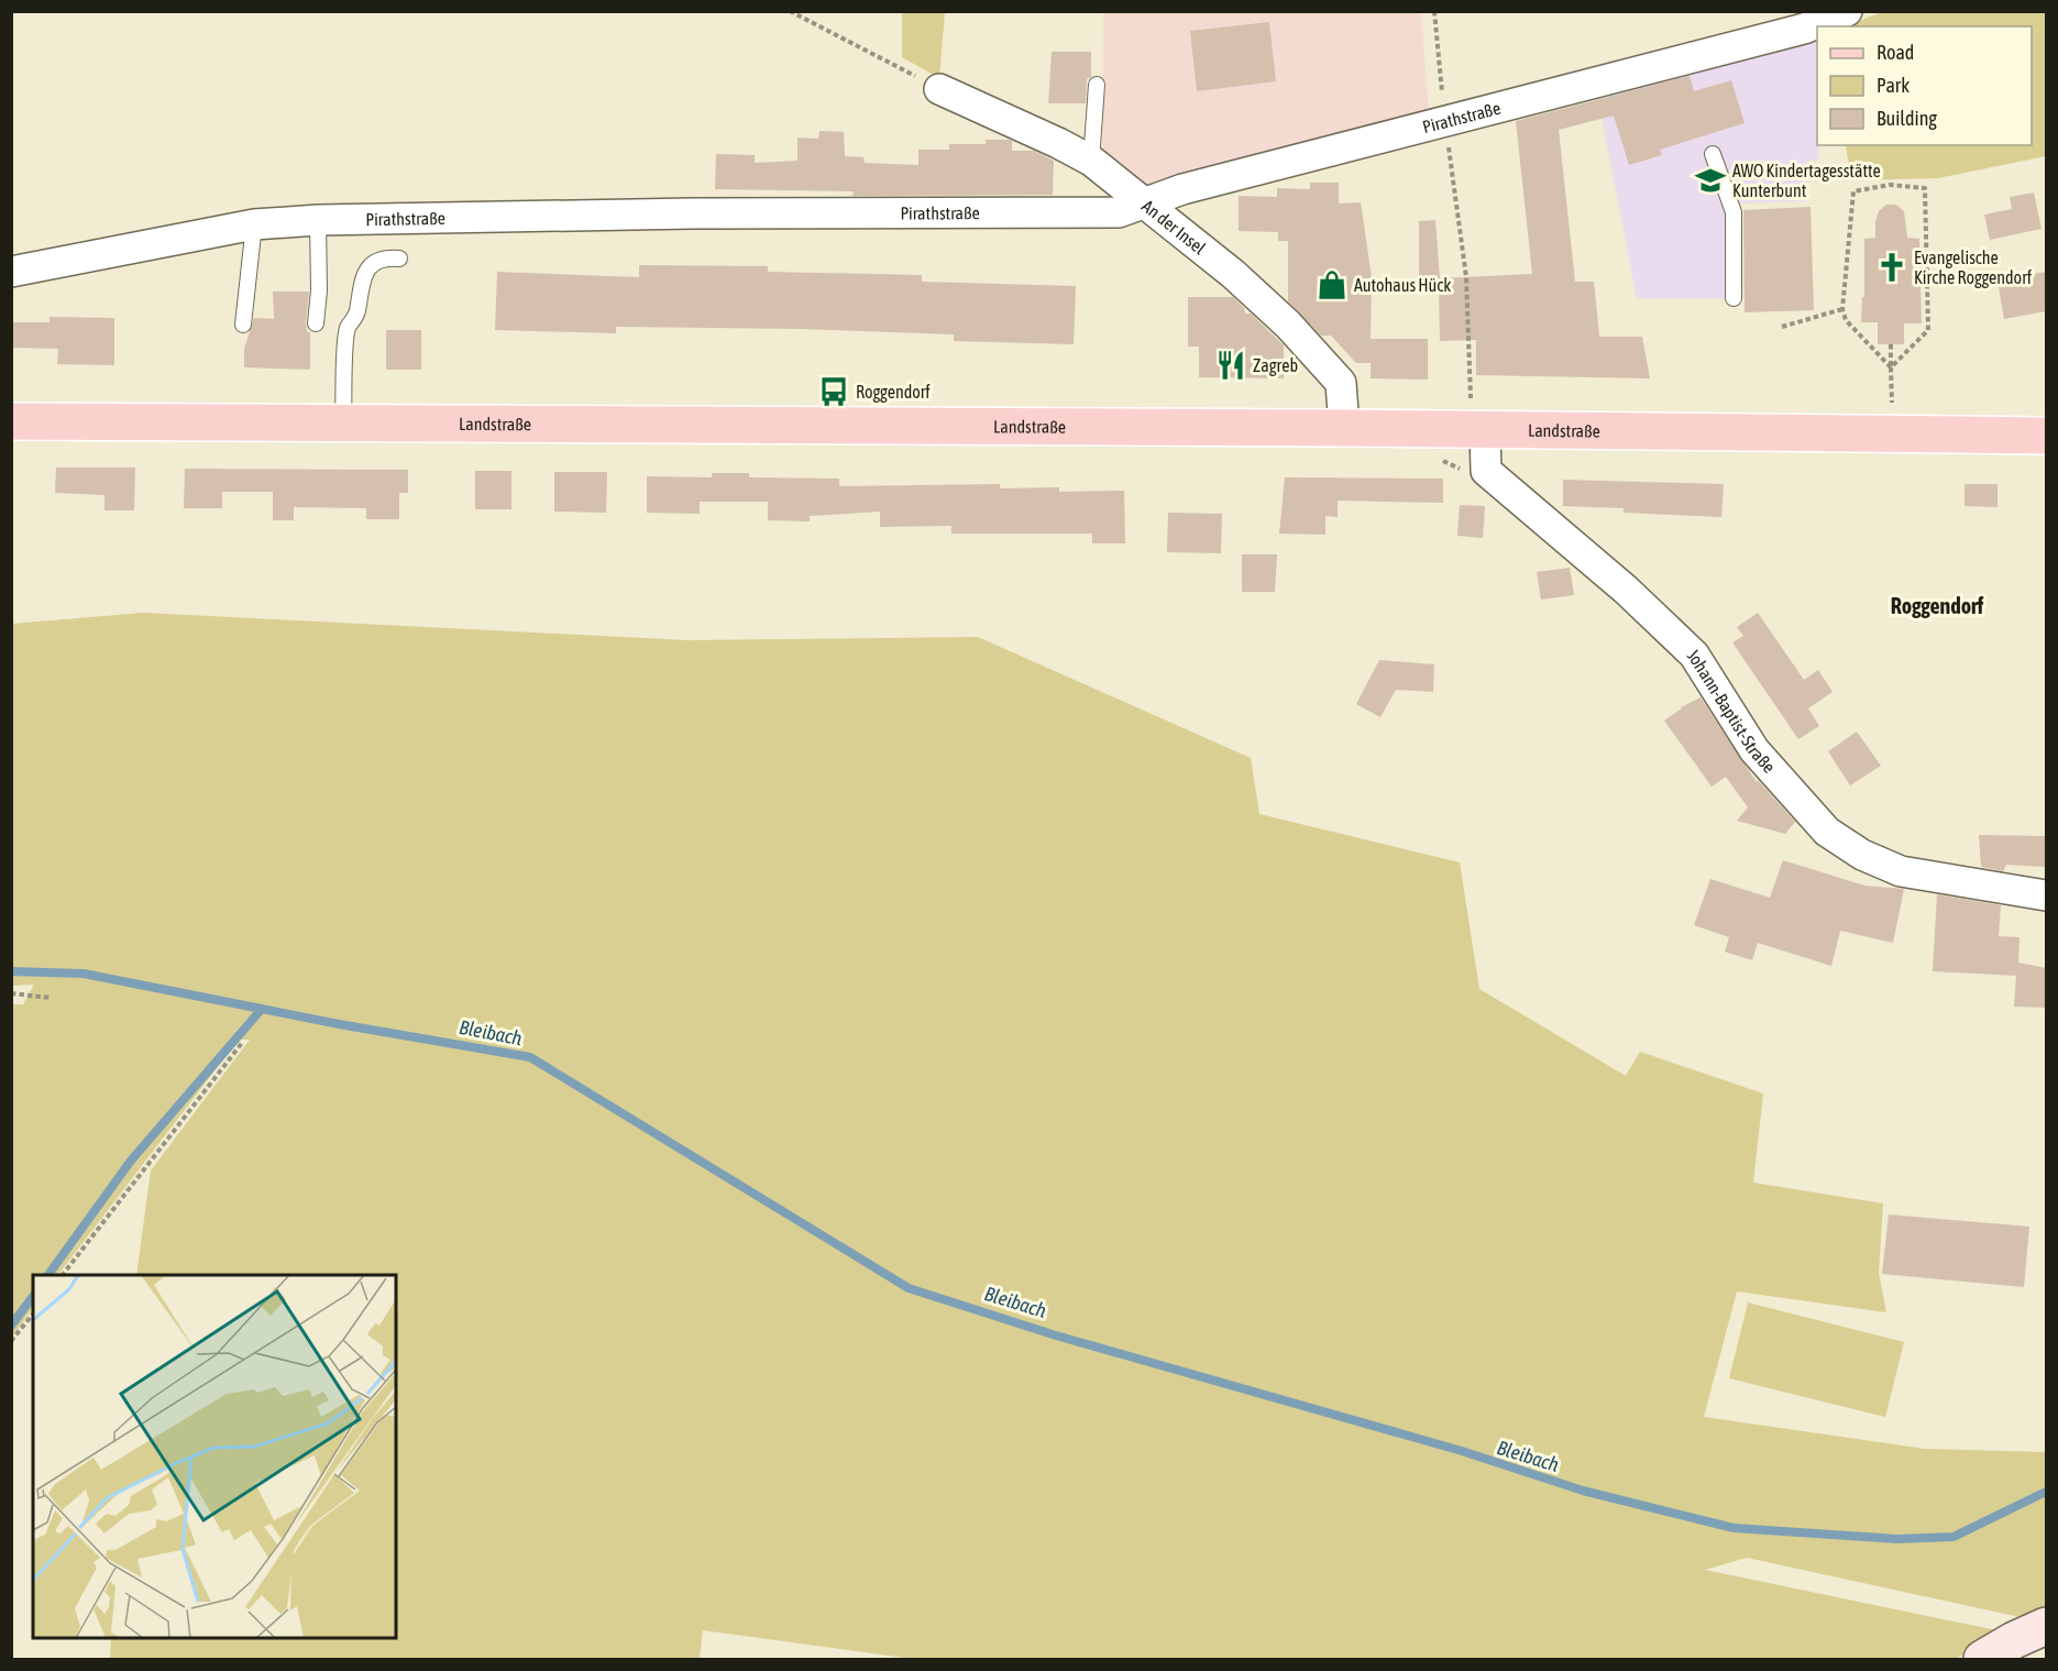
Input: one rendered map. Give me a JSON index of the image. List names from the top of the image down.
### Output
{
  "streets": {
    "main road": ["Landstraße"],
    "street": ["Pirathstraße", "An der Insel", "Johann-Baptist-Straße"]
  },
  "crossings": [
    ["Pirathstraße", "An der Insel"],
    ["An der Insel", "Landstraße"],
    ["Landstraße", "Johann-Baptist-Straße"]
  ],
  "districts": ["Roggendorf"],
  "water": ["Bleibach"],
  "places": {
    "school or university": ["AWO Kindertagesstätte Kunterbunt"],
    "church": ["Evangelische Kirche Roggendorf"],
    "shop": ["Autohaus Hück"],
    "restaurant": ["Zagreb"],
    "bus stop": ["Roggendorf"]
  },
  "legend": ["Road", "Park", "Building"]
}
